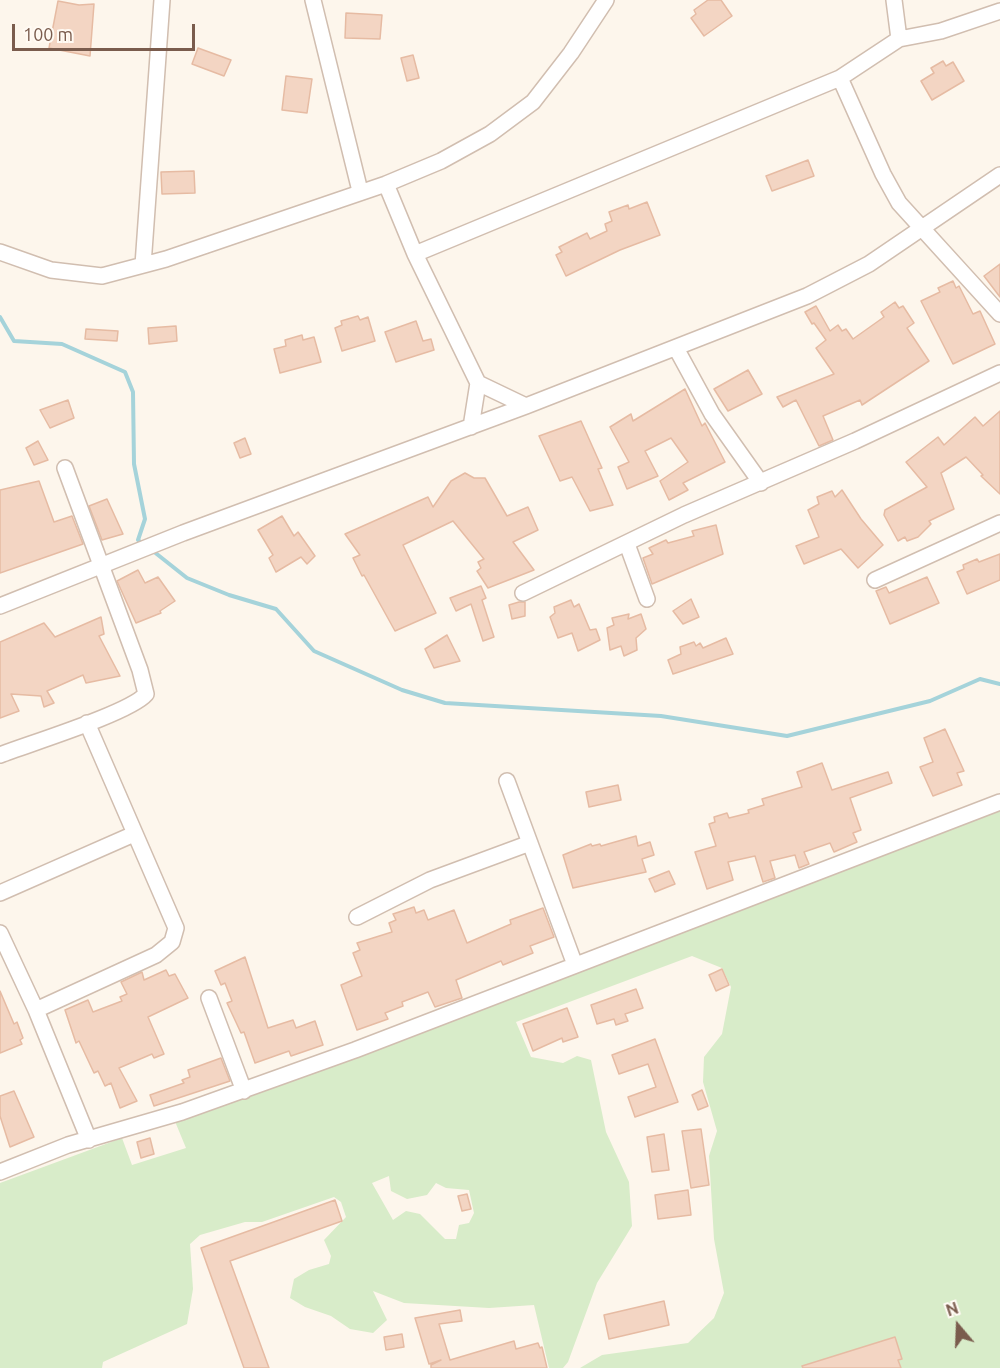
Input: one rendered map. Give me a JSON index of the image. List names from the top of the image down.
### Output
{
  "scale_bar": "100 m",
  "north": "top"
}
